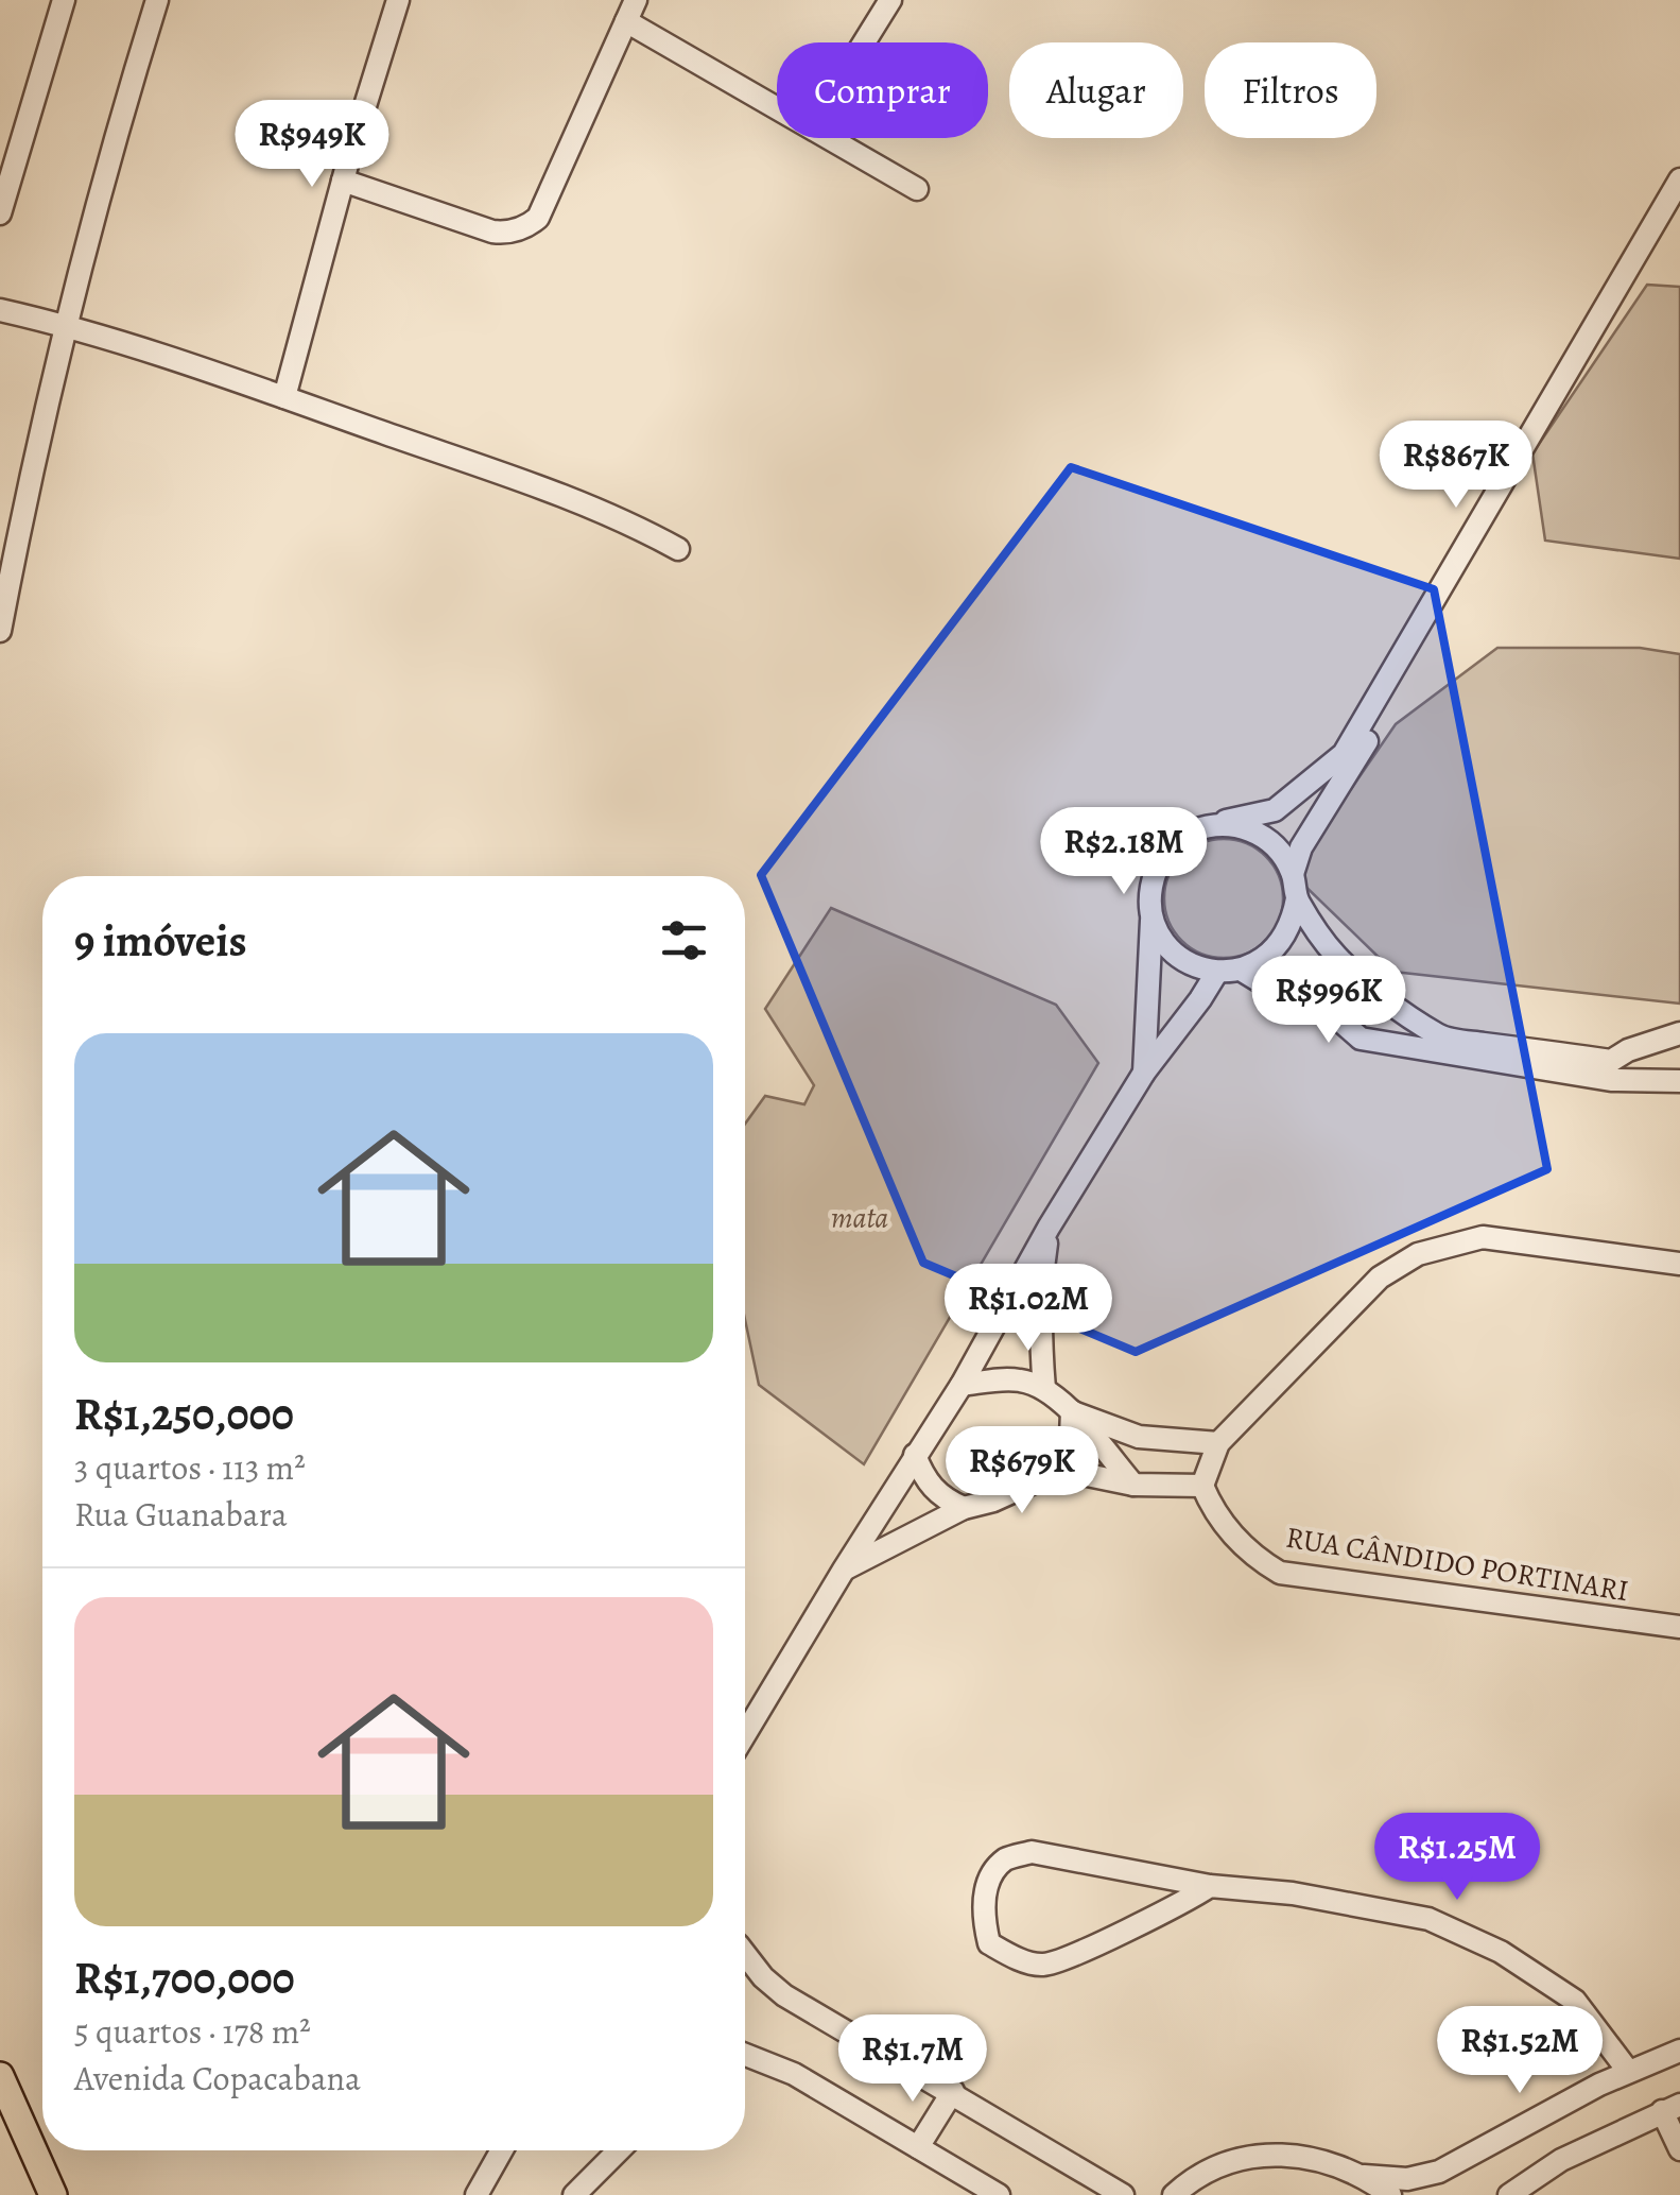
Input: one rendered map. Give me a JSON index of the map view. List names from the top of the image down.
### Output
{
  "streets": {
    "street": ["RUA CÂNDIDO PORTINARI"]
  },
  "parks": ["mata"],
  "page": {
    "chip": ["Comprar", "Alugar", "Filtros"],
    "price": [
      "R$949K",
      "R$867K",
      "R$2.18M",
      "R$996K",
      "R$1.02M",
      "R$679K",
      "R$1.25M",
      "R$1.52M",
      "R$1.7M"
    ],
    "heading": "9 imóveis",
    "list": [
      {
        "name": "R$1,250,000",
        "note": "3 quartos · 113 m² · Rua Guanabara"
      },
      {
        "name": "R$1,700,000",
        "note": "5 quartos · 178 m² · Avenida Copacabana"
      }
    ]
  }
}
